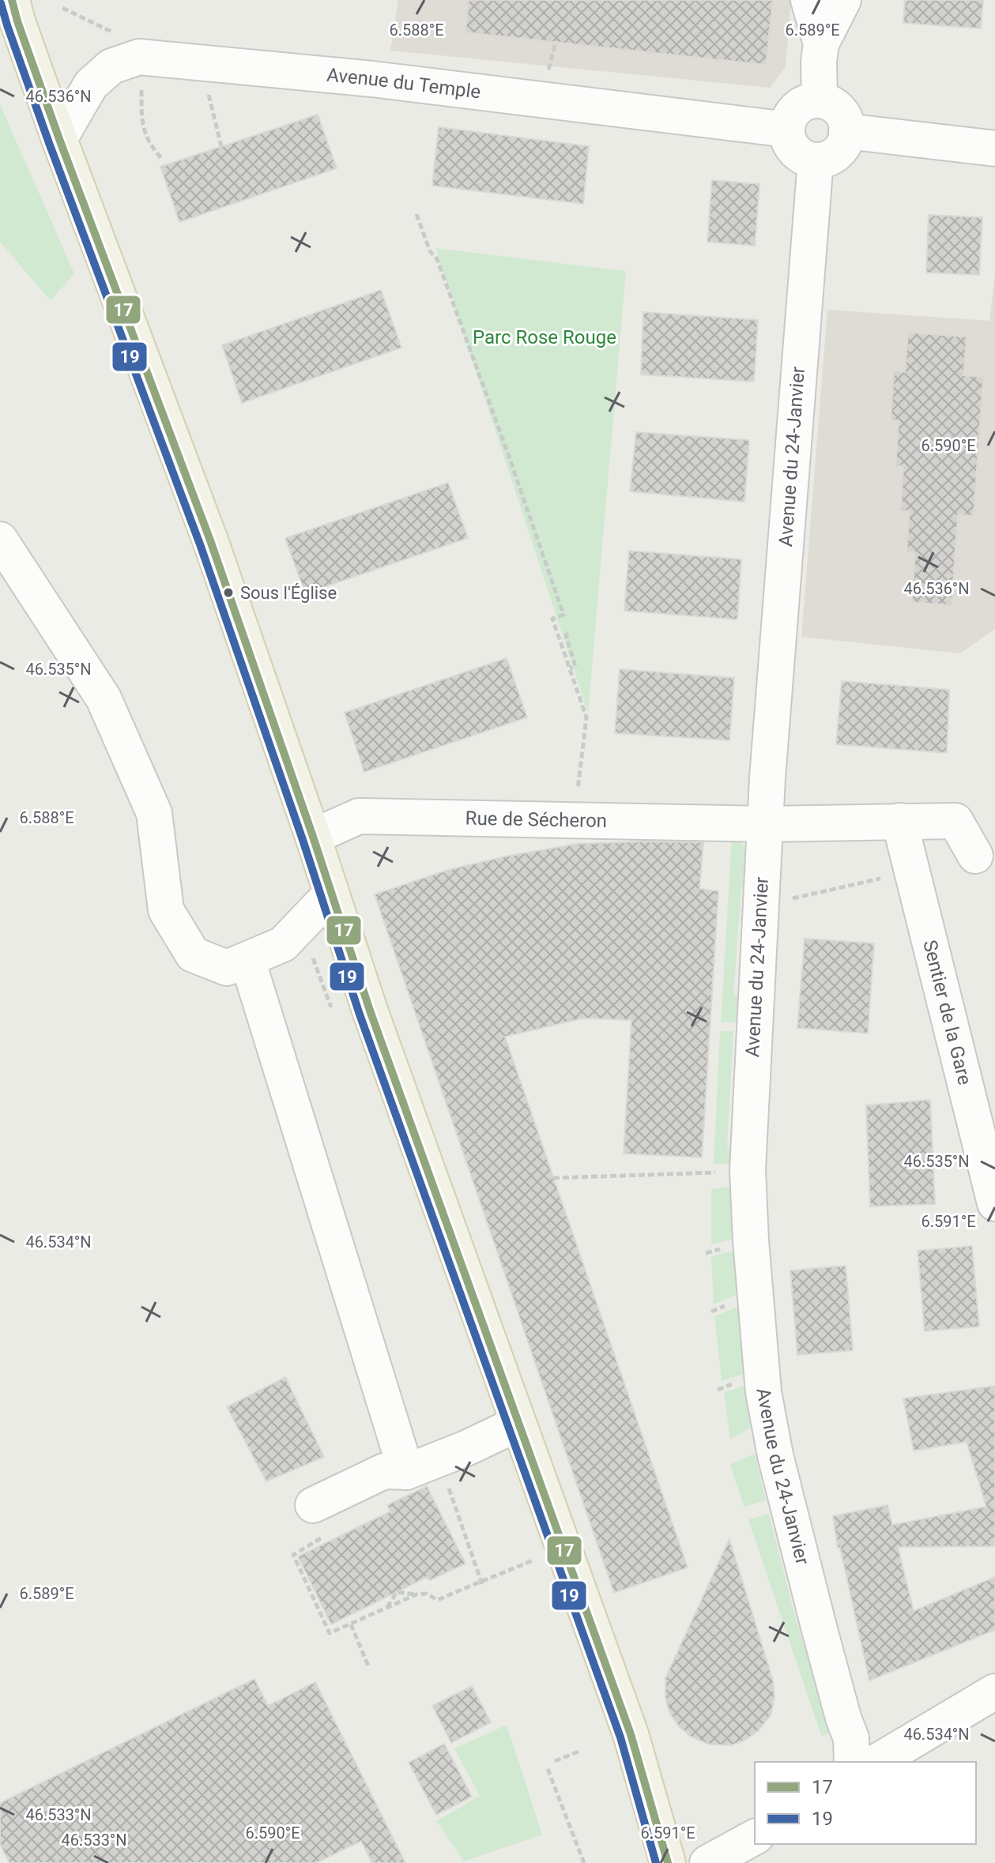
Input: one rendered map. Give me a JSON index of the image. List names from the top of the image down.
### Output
{
  "streets": {
    "street": [
      "Avenue du Temple",
      "Avenue du 24-Janvier",
      "Rue de Sécheron",
      "Sentier de la Gare"
    ]
  },
  "crossings": [
    ["Avenue du Temple", "Avenue du 24-Janvier"],
    ["Avenue du 24-Janvier", "Rue de Sécheron"]
  ],
  "parks": ["Parc Rose Rouge"],
  "places": ["Sous l'Église"],
  "lines": ["transit line 17", "transit line 19"],
  "legend": ["17", "19"],
  "coordinates": [
    "6.588°E",
    "6.589°E",
    "46.536°N",
    "6.590°E",
    "46.535°N",
    "6.591°E",
    "46.534°N",
    "46.533°N"
  ]
}
